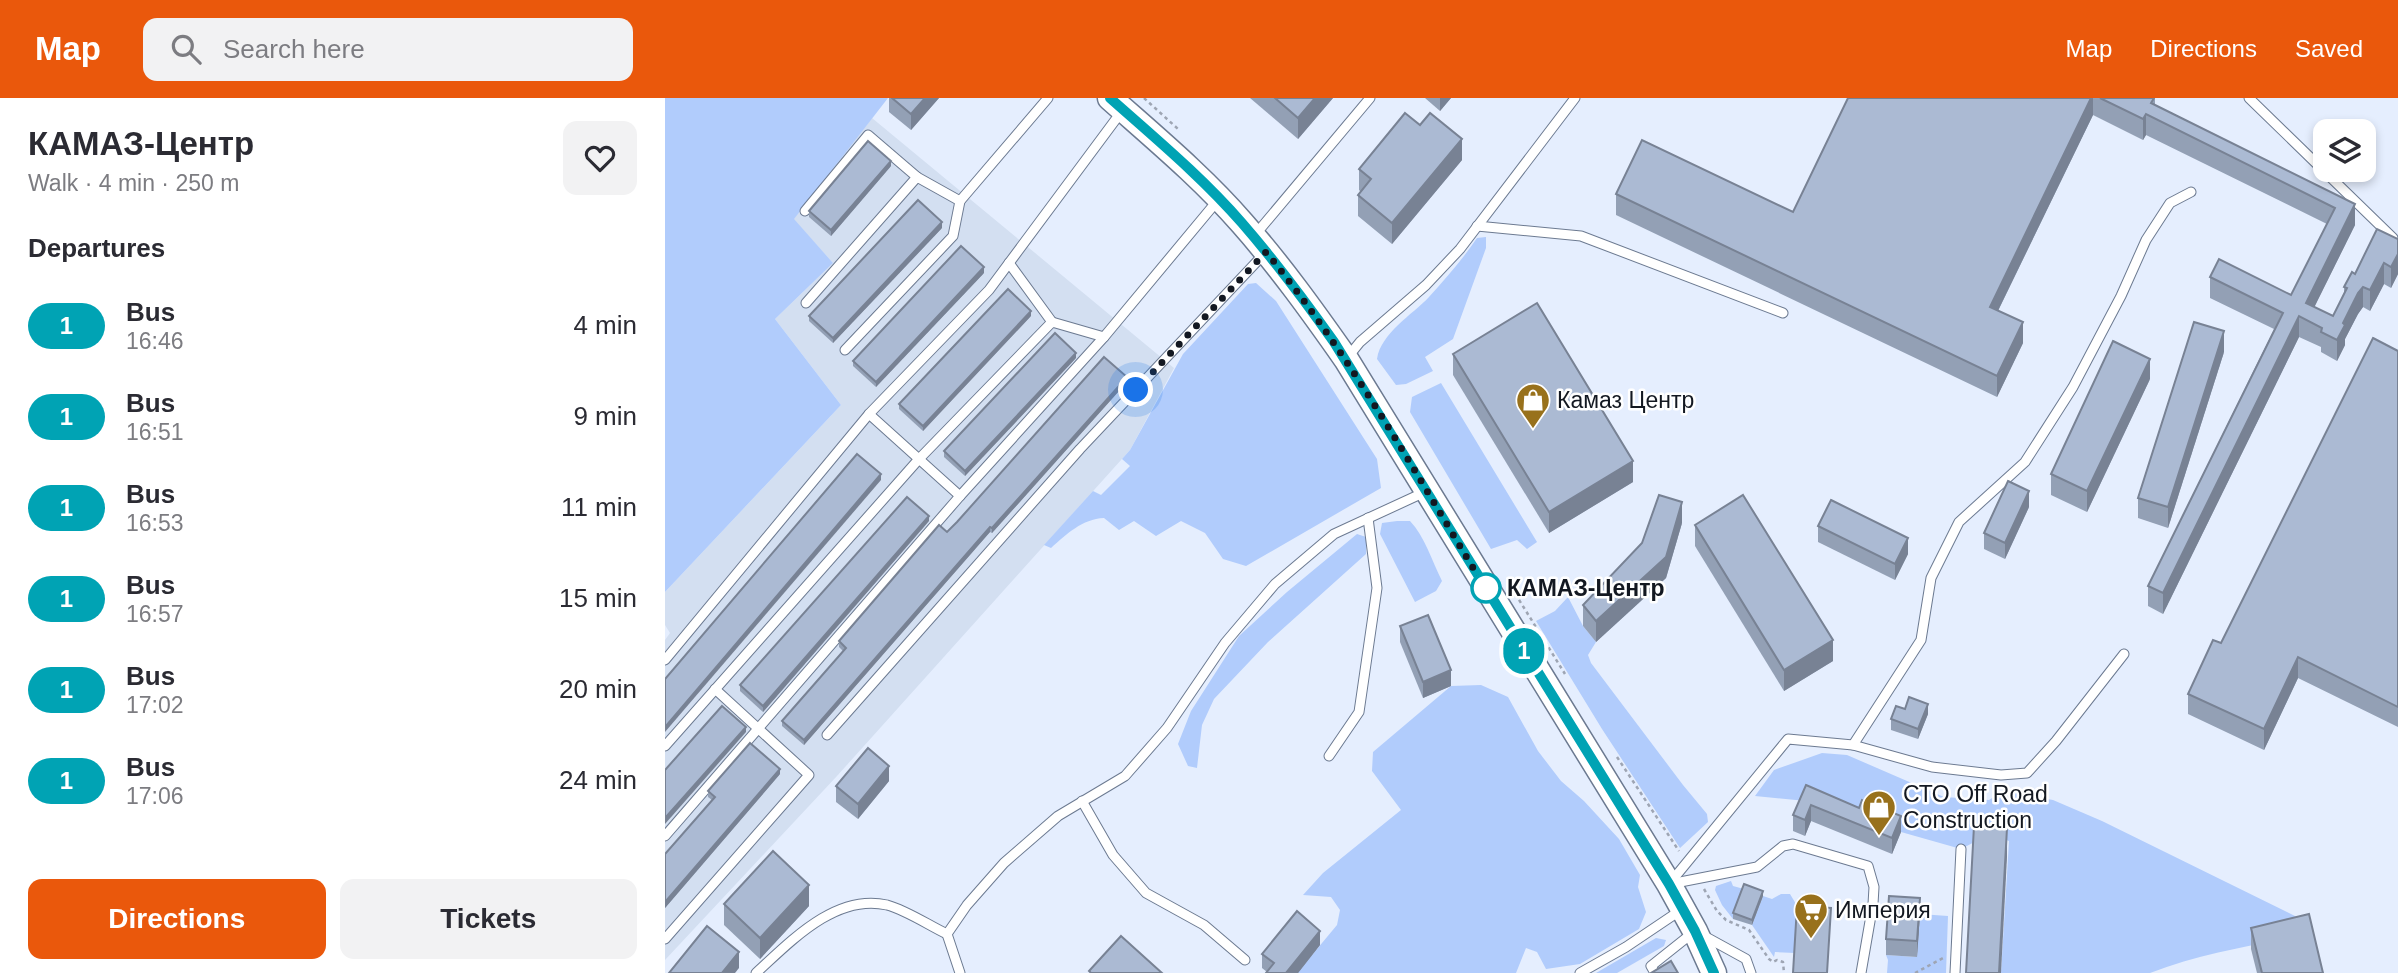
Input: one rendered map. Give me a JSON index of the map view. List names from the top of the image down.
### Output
{
  "places": {
    "shop": ["Камаз Центр", "СТО Off Road Construction"],
    "other": ["КАМАЗ-Центр"],
    "supermarket": ["Империя"]
  },
  "lines": ["bus line 1"],
  "page": {
    "header": "Map",
    "search": "Search here",
    "nav": ["Map", "Directions", "Saved"],
    "heading": [
      ["КАМАЗ-Центр", "Walk · 4 min · 250 m"],
      "Departures"
    ],
    "on_map": "1",
    "list": [
      {
        "mark": "1",
        "name": "Bus",
        "note": "16:46",
        "value": "4 min"
      },
      {
        "mark": "1",
        "name": "Bus",
        "note": "16:51",
        "value": "9 min"
      },
      {
        "mark": "1",
        "name": "Bus",
        "note": "16:53",
        "value": "11 min"
      },
      {
        "mark": "1",
        "name": "Bus",
        "note": "16:57",
        "value": "15 min"
      },
      {
        "mark": "1",
        "name": "Bus",
        "note": "17:02",
        "value": "20 min"
      },
      {
        "mark": "1",
        "name": "Bus",
        "note": "17:06",
        "value": "24 min"
      }
    ],
    "buttons": ["Directions", "Tickets"]
  }
}
